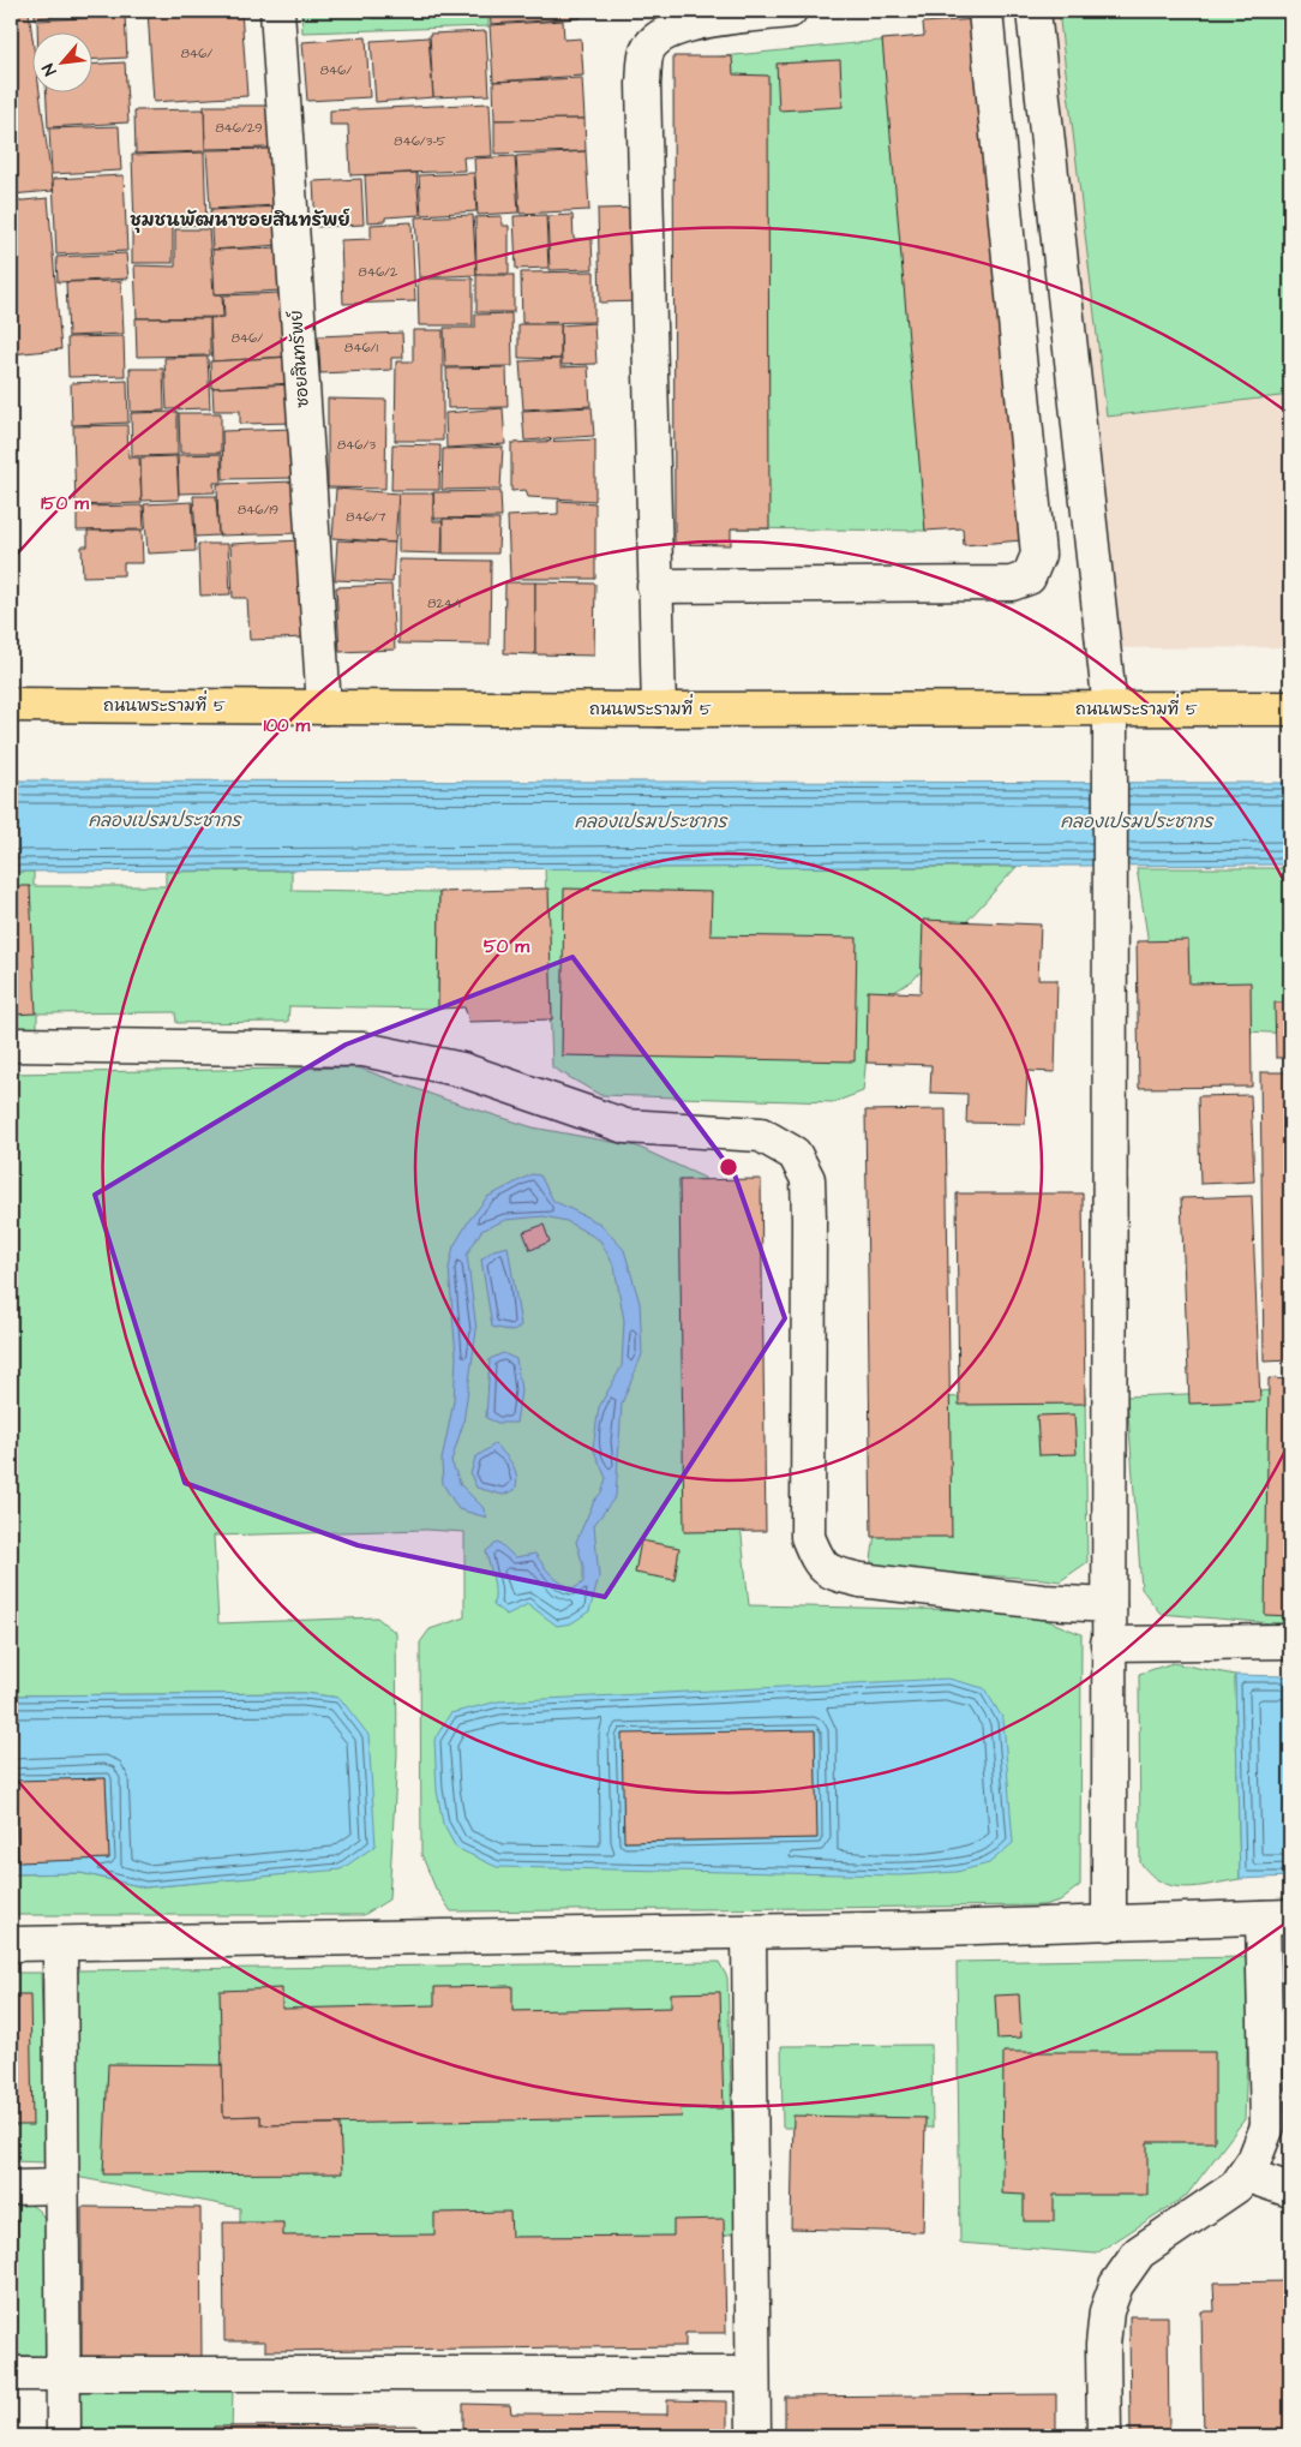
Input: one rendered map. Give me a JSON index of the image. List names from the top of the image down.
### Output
{
  "streets": {
    "main road": ["ถนนพระรามที่ 5"],
    "street": ["ซอยสินทรัพย์"]
  },
  "crossings": [
    ["ซอยสินทรัพย์", "ถนนพระรามที่ 5"]
  ],
  "districts": ["ชุมชนพัฒนาซอยสินทรัพย์"],
  "water": ["คลองเปรมประชากร"],
  "house_numbers": [
    "846/",
    "846/",
    "846/29",
    "846/3-5",
    "846/2",
    "846/",
    "846/1",
    "846/3",
    "846/19",
    "846/7",
    "824/1"
  ],
  "north": "bottom left",
  "rings": ["150 m", "100 m", "50 m"]
}
